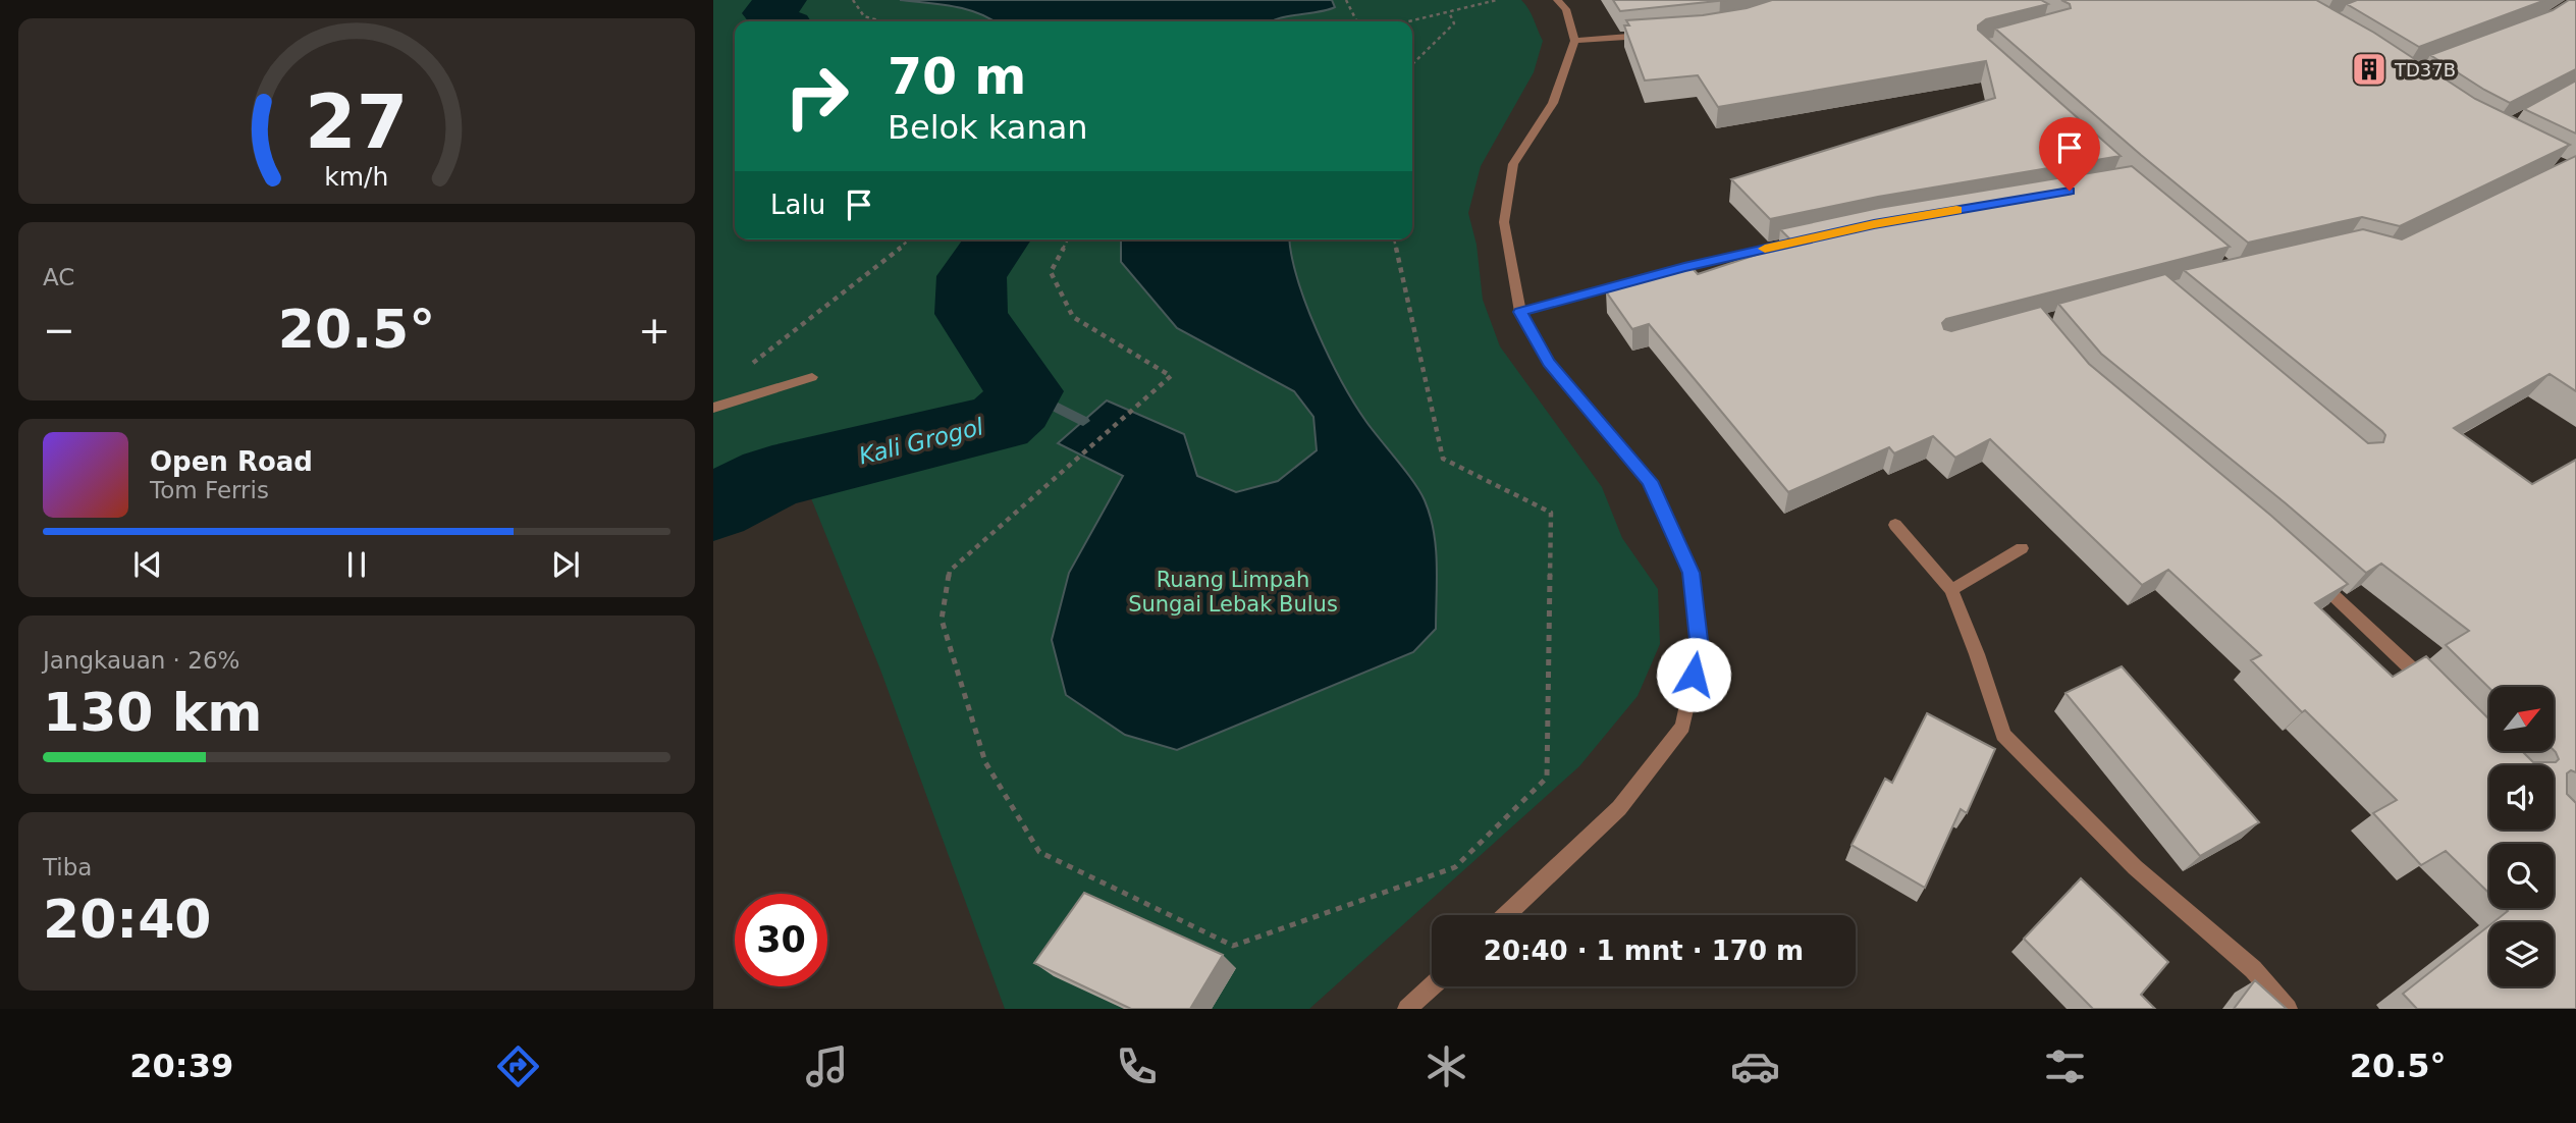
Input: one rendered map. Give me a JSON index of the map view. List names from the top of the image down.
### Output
{
  "water": ["Kali Grogol"],
  "parks": ["Ruang Limpah Sungai Lebak Bulus"],
  "places": {
    "building": ["TD37B"]
  },
  "north": "top right",
  "page": {
    "turn": ["70 m", "Belok kanan"],
    "then": "Lalu",
    "tile": [
      "AC",
      ["Jangkauan · 26%", "130 km"],
      ["Tiba", "20:40"]
    ],
    "heat": ["−", "20.5°", "+"],
    "song": ["Open Road", "Tom Ferris"],
    "limit": "30",
    "trip": "20:40 · 1 mnt · 170 m",
    "tabs": ["20:39", "20.5°"],
    "gauge": ["27", "km/h"]
  }
}
